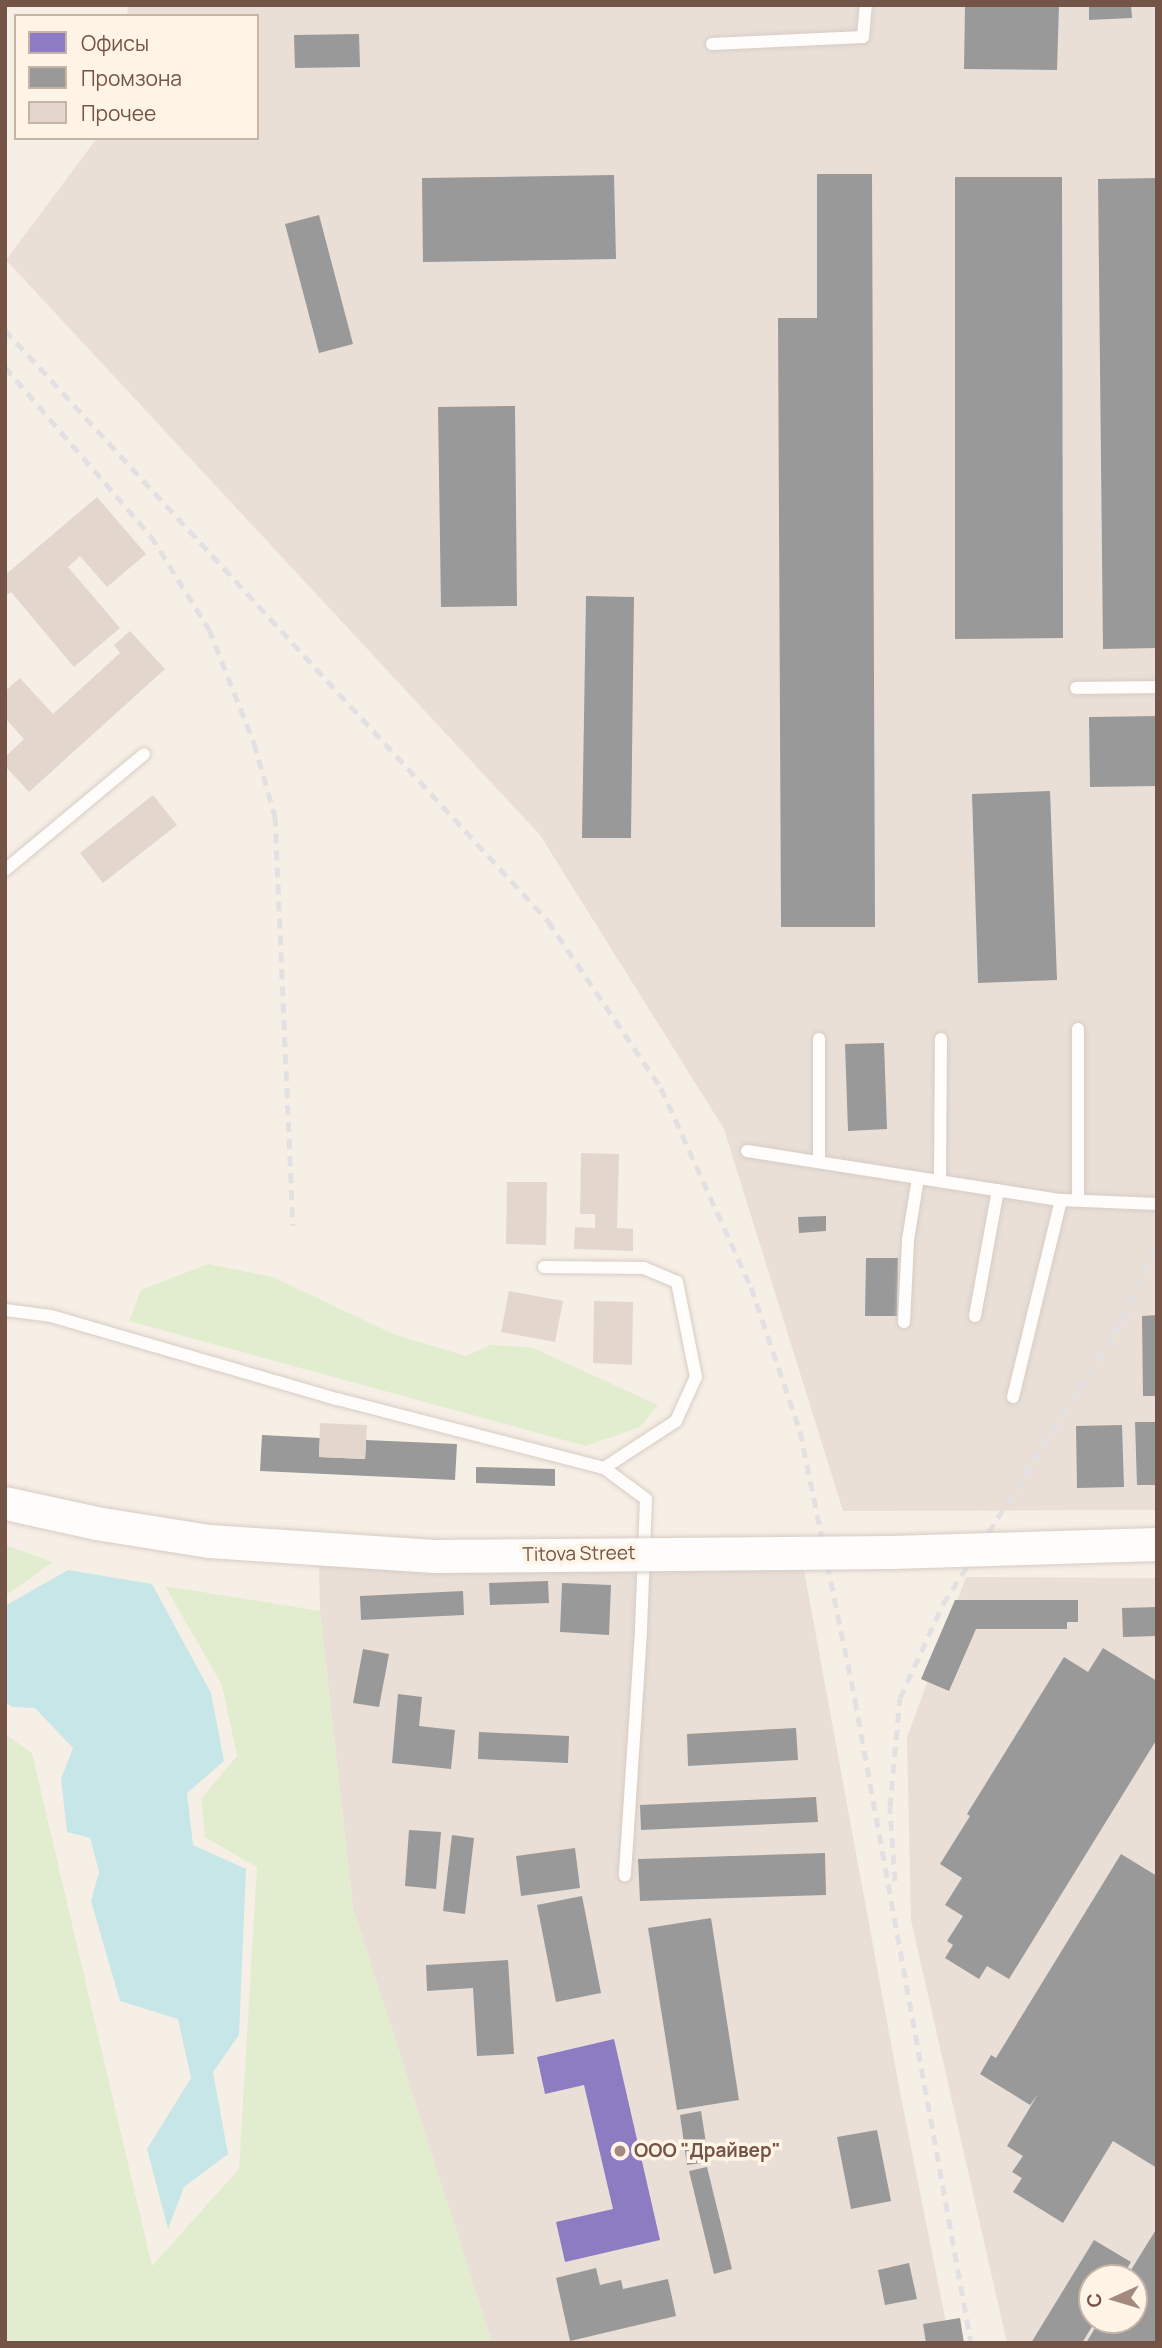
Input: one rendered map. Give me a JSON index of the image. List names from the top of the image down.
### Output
{
  "streets": {
    "main road": ["Titova Street"]
  },
  "places": ["ООО \"Драйвер\""],
  "legend": ["Офисы", "Промзона", "Прочее"],
  "north": "left"
}
